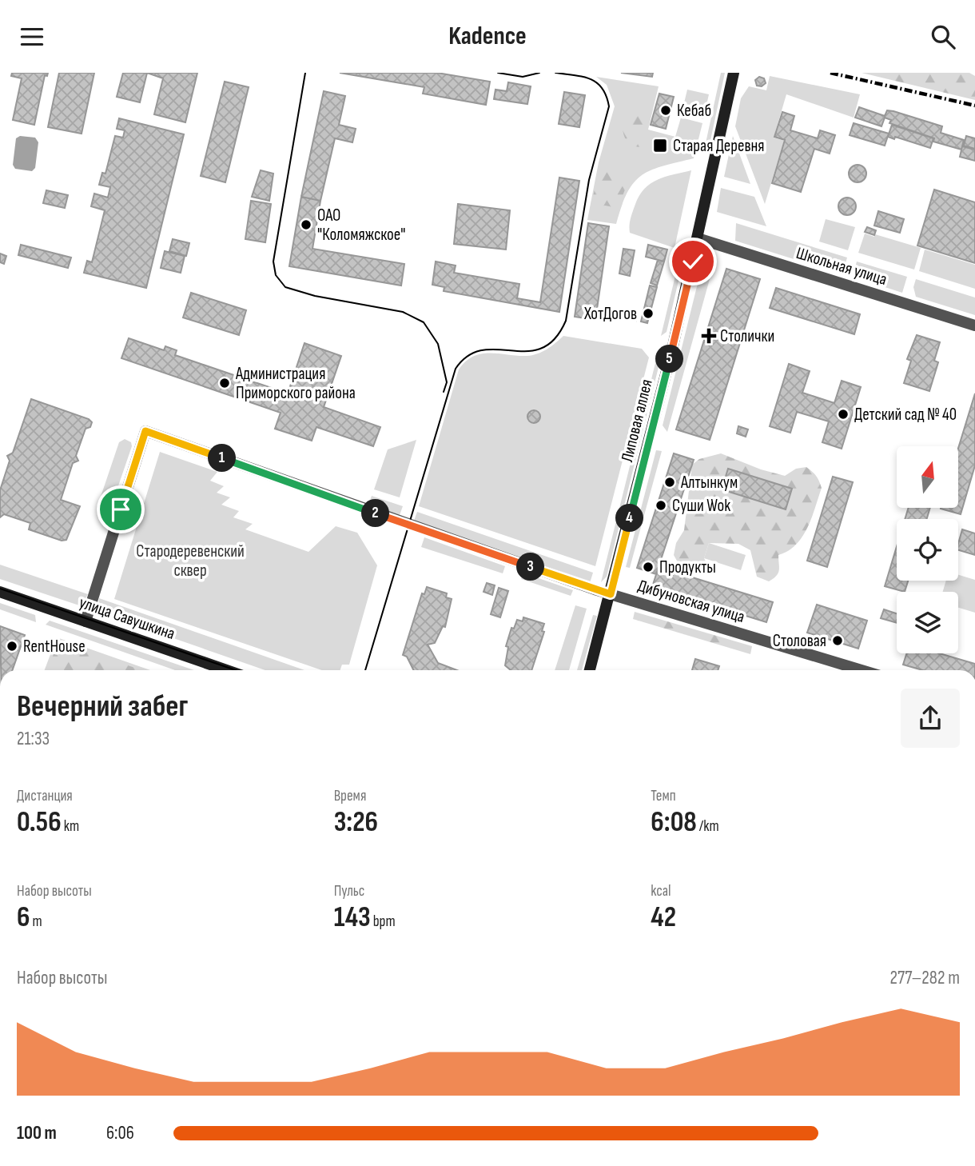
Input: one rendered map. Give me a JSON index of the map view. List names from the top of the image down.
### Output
{
  "streets": {
    "main road": ["Липовая аллея", "улица Савушкина"],
    "street": ["Школьная улица", "Дибуновская улица"]
  },
  "crossings": [
    ["Школьная улица", "Липовая аллея"],
    ["Липовая аллея", "Дибуновская улица"],
    ["Дибуновская улица", "улица Савушкина"]
  ],
  "parks": ["Стародеревенский сквер"],
  "places": {
    "other": [
      "Кебаб",
      "ОАО \"Коломяжское\"",
      "ХотДогов",
      "Администрация Приморского района",
      "Детский сад № 40",
      "Алтынкум",
      "Суши Wok",
      "Продукты",
      "Столовая",
      "RentHouse"
    ],
    "transit": ["Старая Деревня"],
    "health": ["Столички"]
  },
  "north": "top",
  "page": {
    "header": "Kadence",
    "pins": [
      "5",
      "1",
      "2",
      "4",
      "3"
    ],
    "heading": ["Вечерний забег", "21:33"],
    "stats": [
      ["Дистанция", "0.56 km"],
      ["Время", "3:26"],
      ["Темп", "6:08 /km"],
      ["Набор высоты", "6 m"],
      ["Пульс", "143 bpm"],
      ["kcal", "42"]
    ],
    "chart": ["Набор высоты", "277–282 m"],
    "list": [
      {
        "name": "100 m",
        "note": "6:06"
      }
    ]
  }
}
